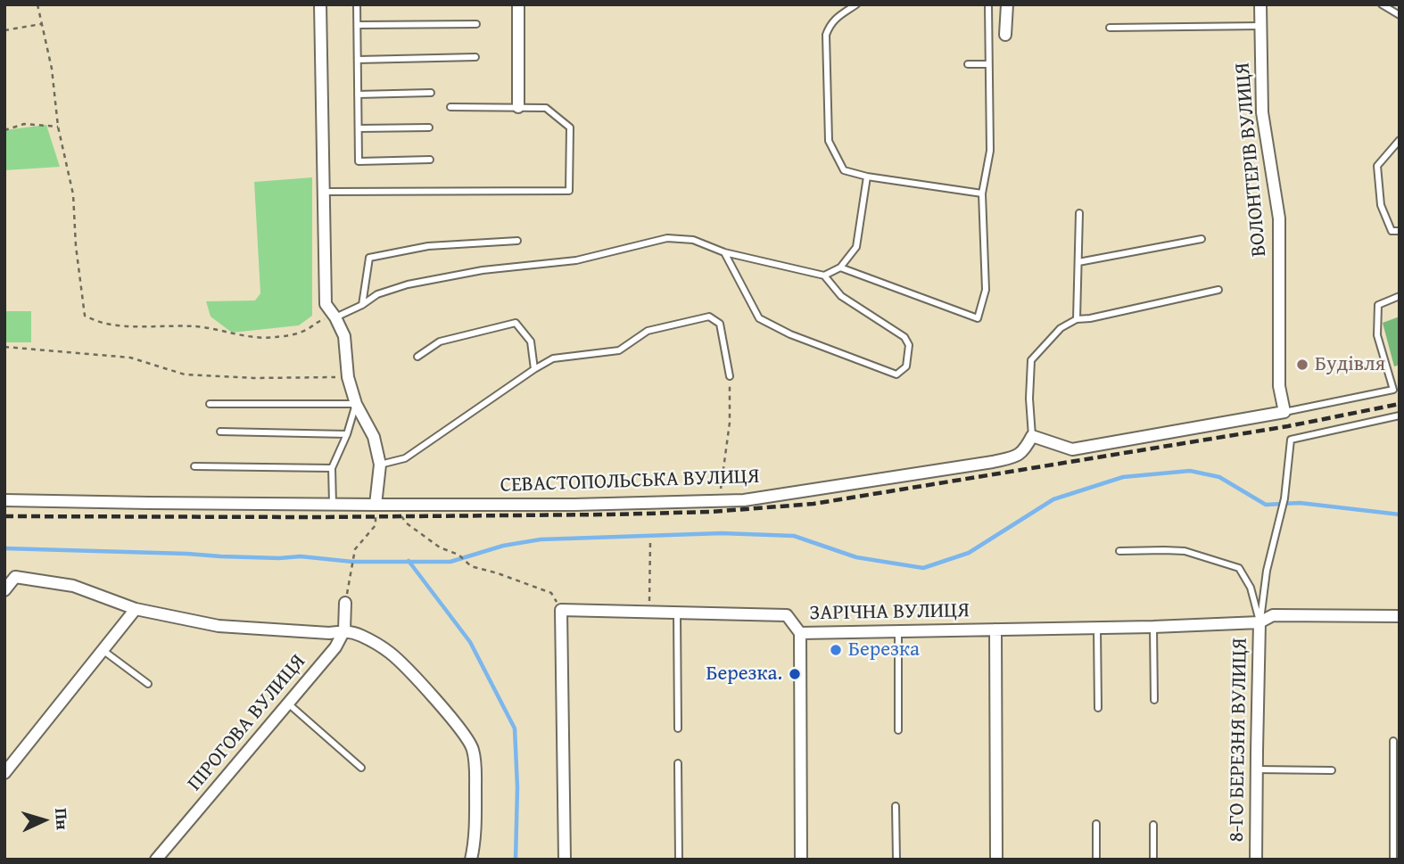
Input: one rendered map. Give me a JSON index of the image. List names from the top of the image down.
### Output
{
  "streets": {
    "street": [
      "ВОЛОНТЕРІВ ВУЛИЦЯ",
      "СЕВАСТОПОЛЬСЬКА ВУЛИЦЯ",
      "ЗАРІЧНА ВУЛИЦЯ",
      "ПІРОГОВА ВУЛИЦЯ",
      "8-ГО БЕРЕЗНЯ ВУЛИЦЯ"
    ]
  },
  "crossings": [
    ["ЗАРІЧНА ВУЛИЦЯ", "8-ГО БЕРЕЗНЯ ВУЛИЦЯ"]
  ],
  "places": ["Будівля", "Березка", "Березка."],
  "north": "right"
}
